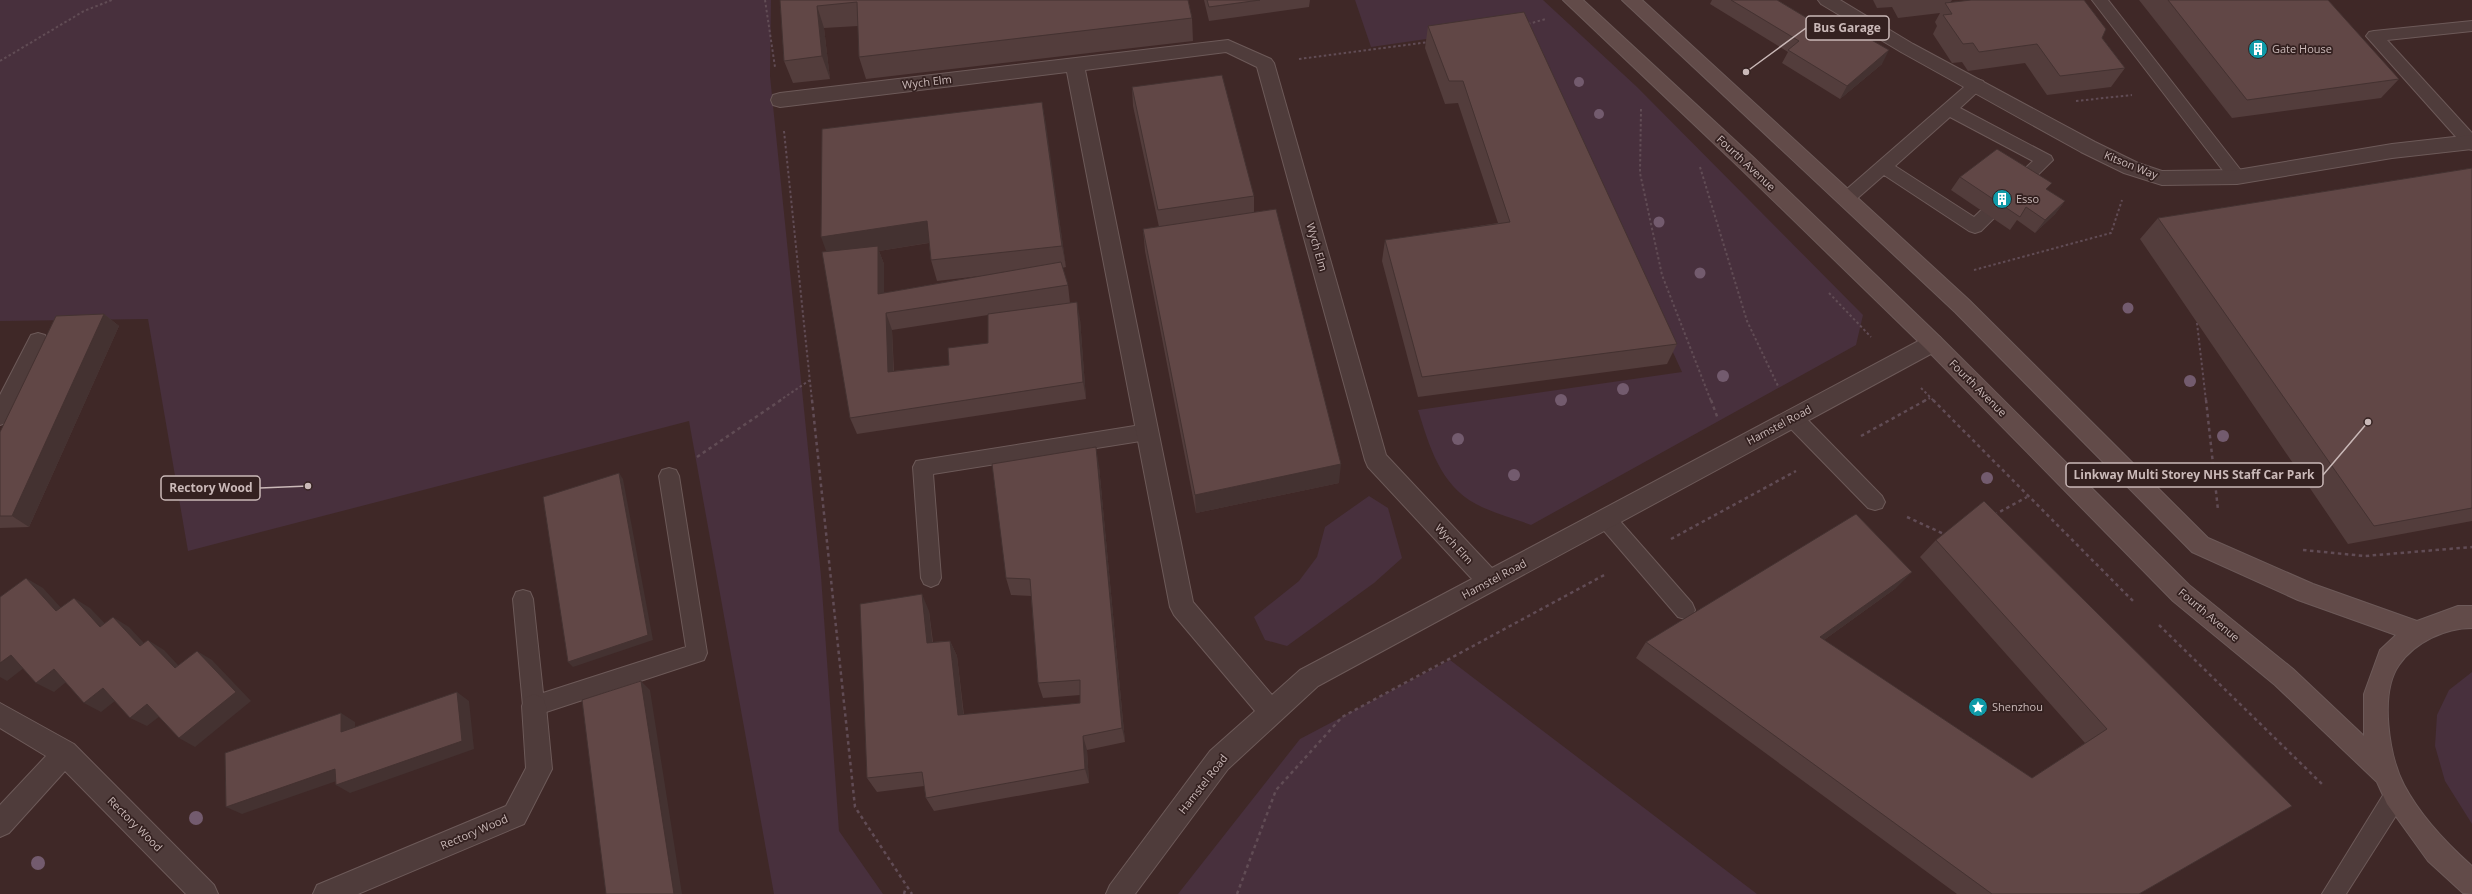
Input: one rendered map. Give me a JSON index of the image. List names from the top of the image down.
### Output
{
  "streets": {
    "street": [
      "Wych Elm",
      "Fourth Avenue",
      "Kitson Way",
      "Hamstel Road",
      "Rectory Wood"
    ]
  },
  "crossings": [
    ["Wych Elm", "Hamstel Road"],
    ["Fourth Avenue", "Hamstel Road"]
  ],
  "places": {
    "building": ["Gate House", "Esso"],
    "other": ["Bus Garage", "Linkway Multi Storey NHS Staff Car Park", "Rectory Wood"],
    "place": ["Shenzhou"]
  }
}
